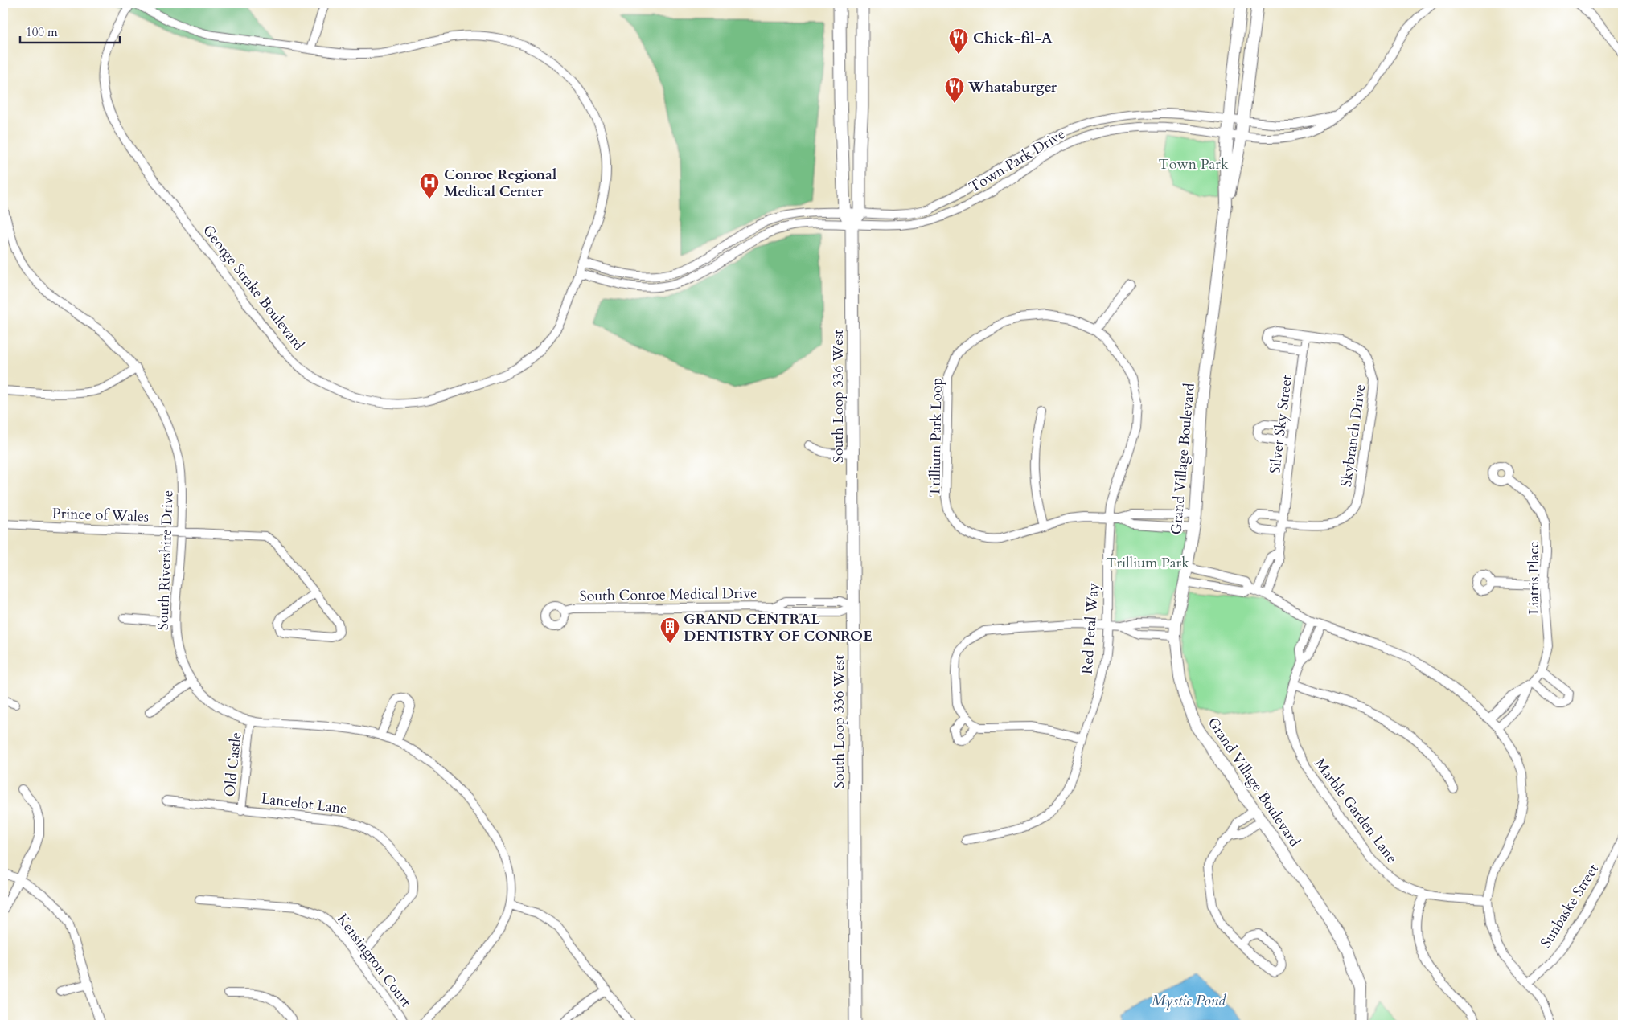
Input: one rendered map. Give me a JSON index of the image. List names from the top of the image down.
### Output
{
  "streets": {
    "main road": ["South Loop 336 West"],
    "street": [
      "Town Park Drive",
      "George Strake Boulevard",
      "Silver Sky Street",
      "Skybranch Drive",
      "Trillium Park Loop",
      "Grand Village Boulevard",
      "Prince of Wales",
      "South Rivershire Drive",
      "Liatris Place",
      "South Conroe Medical Drive",
      "Red Petal Way",
      "Old Castle",
      "Lancelot Lane",
      "Marble Garden Lane",
      "Sunbaske Street",
      "Kensington Court"
    ]
  },
  "crossings": [
    ["Town Park Drive", "George Strake Boulevard"],
    ["Town Park Drive", "South Loop 336 West"],
    ["Town Park Drive", "Grand Village Boulevard"],
    ["South Loop 336 West", "South Conroe Medical Drive"],
    ["Silver Sky Street", "Skybranch Drive"],
    ["Trillium Park Loop", "Grand Village Boulevard"],
    ["Trillium Park Loop", "Red Petal Way"],
    ["Prince of Wales", "South Rivershire Drive"],
    ["South Rivershire Drive", "Old Castle"],
    ["Old Castle", "Lancelot Lane"],
    ["Lancelot Lane", "Kensington Court"]
  ],
  "water": ["Mystic Pond"],
  "parks": ["Town Park", "Trillium Park"],
  "places": {
    "restaurant": ["Chick-fil-A", "Whataburger"],
    "hospital": ["Conroe Regional Medical Center"],
    "building": ["GRAND CENTRAL DENTISTRY OF CONROE"]
  },
  "scale_bar": "100 m"
}
